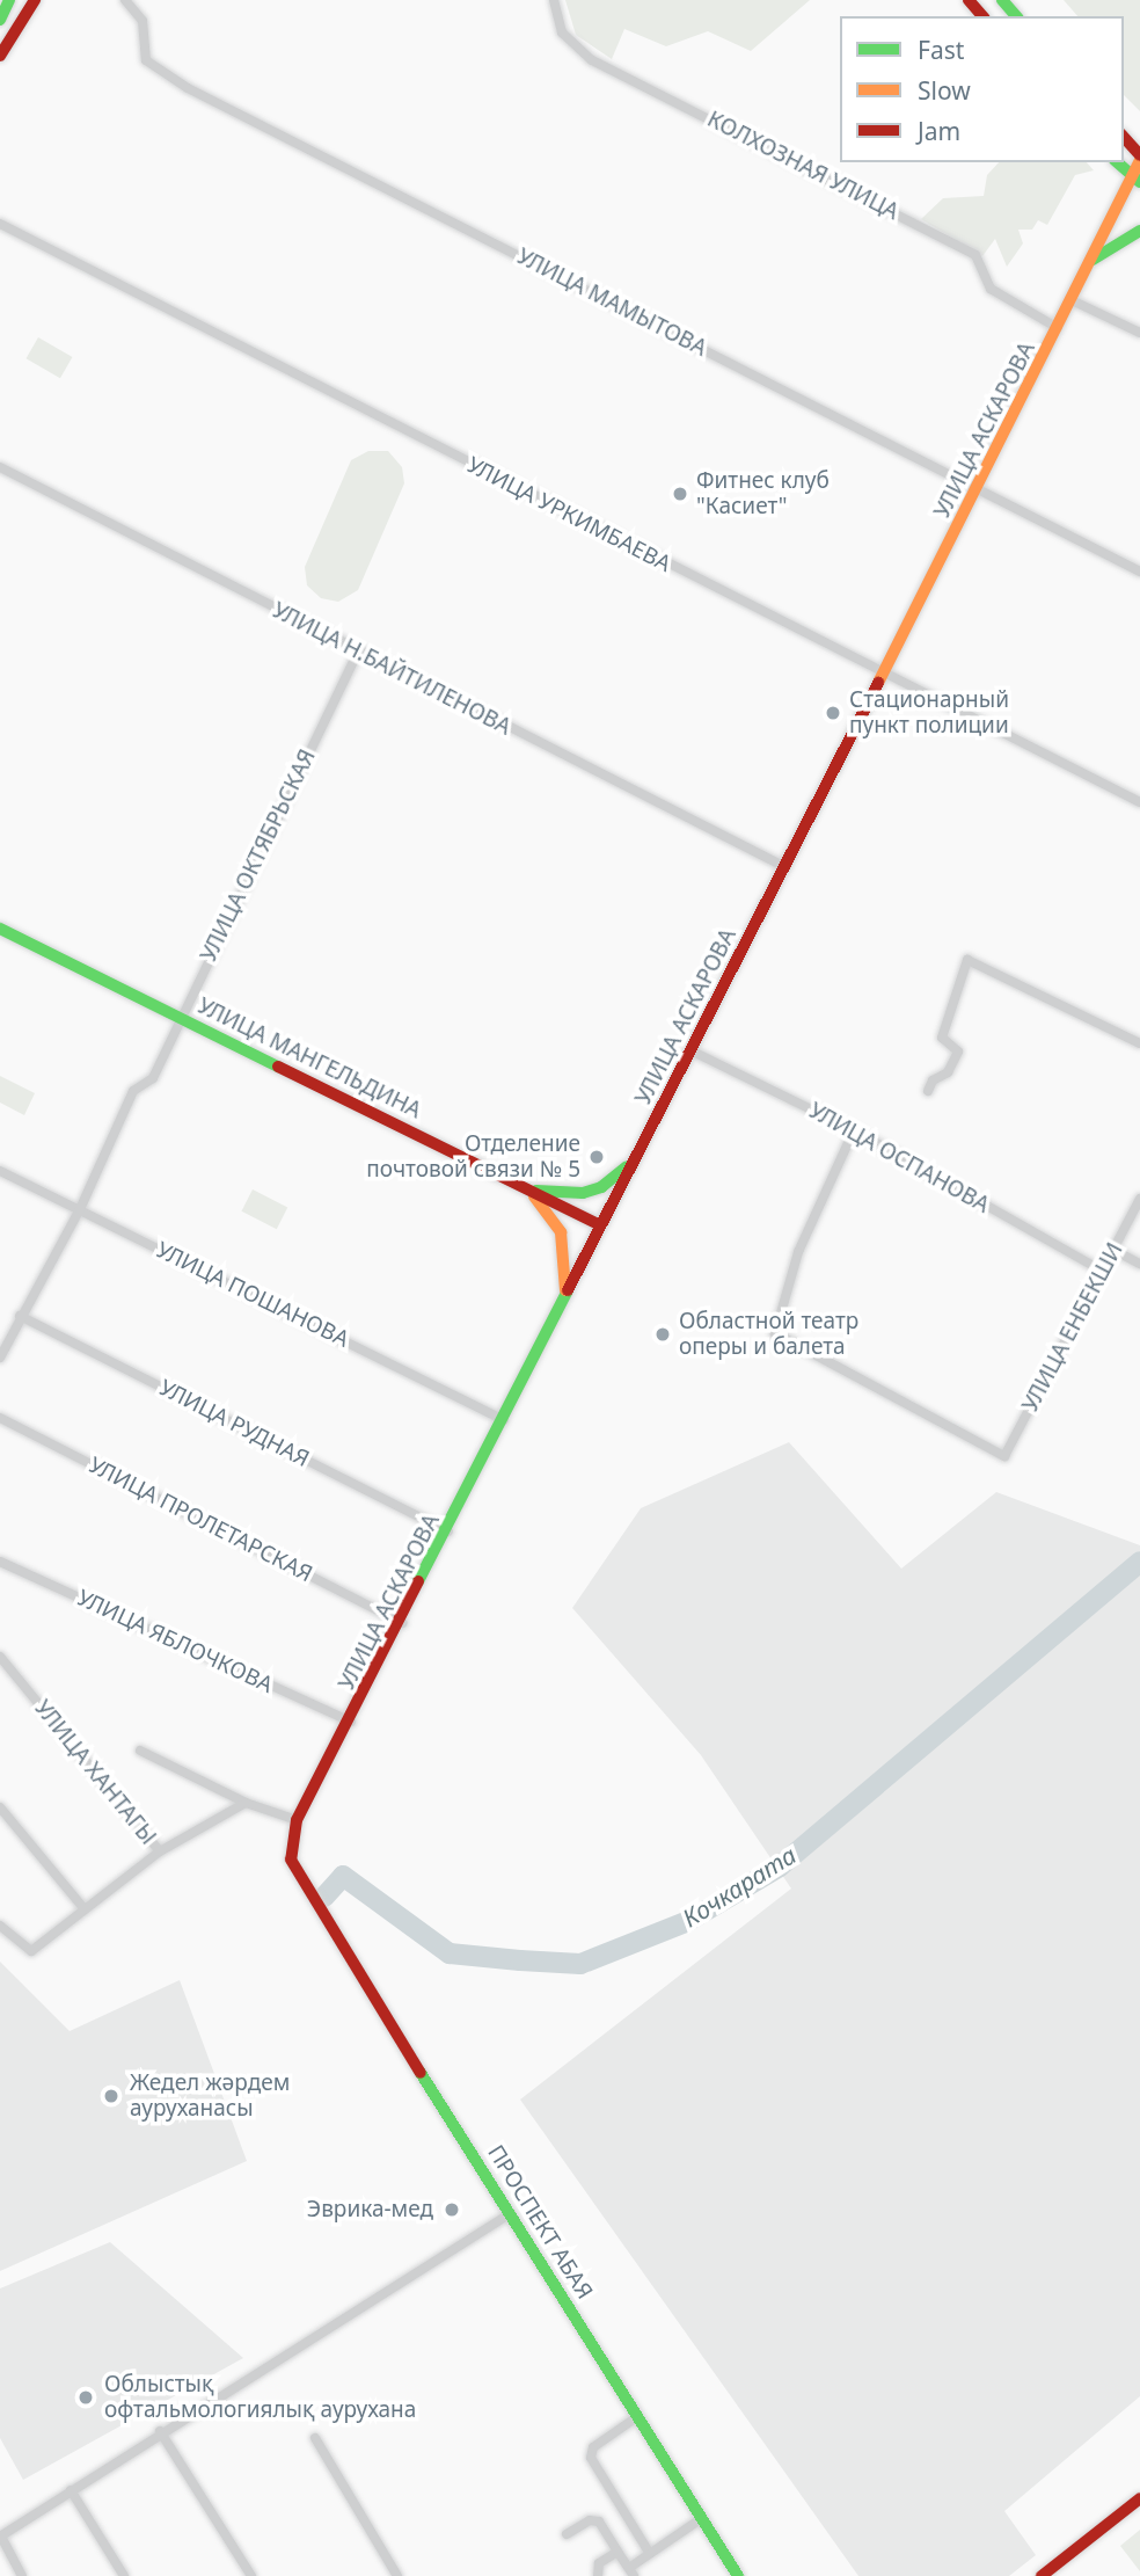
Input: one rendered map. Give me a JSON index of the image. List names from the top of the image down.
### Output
{
  "streets": {
    "main road": ["УЛИЦА АСКАРОВА", "УЛИЦА МАНГЕЛЬДИНА", "ПРОСПЕКТ АБАЯ"],
    "street": [
      "КОЛХОЗНАЯ УЛИЦА",
      "УЛИЦА МАМЫТОВА",
      "УЛИЦА УРКИМБАЕВА",
      "УЛИЦА Н.БАЙТИЛЕНОВА",
      "УЛИЦА ОКТЯБРЬСКАЯ",
      "УЛИЦА ОСПАНОВА",
      "УЛИЦА ПОШАНОВА",
      "УЛИЦА ЕНБЕКШИ",
      "УЛИЦА РУДНАЯ",
      "УЛИЦА ПРОЛЕТАРСКАЯ",
      "УЛИЦА ЯБЛОЧКОВА",
      "УЛИЦА ХАНТАГЫ"
    ]
  },
  "crossings": [
    ["КОЛХОЗНАЯ УЛИЦА", "УЛИЦА АСКАРОВА"],
    ["УЛИЦА МАМЫТОВА", "УЛИЦА АСКАРОВА"],
    ["УЛИЦА АСКАРОВА", "УЛИЦА УРКИМБАЕВА"],
    ["УЛИЦА АСКАРОВА", "УЛИЦА Н.БАЙТИЛЕНОВА"],
    ["УЛИЦА АСКАРОВА", "УЛИЦА МАНГЕЛЬДИНА"],
    ["УЛИЦА АСКАРОВА", "УЛИЦА ОСПАНОВА"],
    ["УЛИЦА АСКАРОВА", "УЛИЦА ПОШАНОВА"],
    ["УЛИЦА АСКАРОВА", "УЛИЦА РУДНАЯ"],
    ["УЛИЦА АСКАРОВА", "УЛИЦА ПРОЛЕТАРСКАЯ"],
    ["УЛИЦА АСКАРОВА", "УЛИЦА ЯБЛОЧКОВА"],
    ["УЛИЦА АСКАРОВА", "ПРОСПЕКТ АБАЯ"],
    ["УЛИЦА Н.БАЙТИЛЕНОВА", "УЛИЦА ОКТЯБРЬСКАЯ"],
    ["УЛИЦА ОКТЯБРЬСКАЯ", "УЛИЦА МАНГЕЛЬДИНА"],
    ["УЛИЦА ОКТЯБРЬСКАЯ", "УЛИЦА ПОШАНОВА"],
    ["УЛИЦА ОКТЯБРЬСКАЯ", "УЛИЦА РУДНАЯ"],
    ["УЛИЦА ОСПАНОВА", "УЛИЦА ЕНБЕКШИ"]
  ],
  "water": ["Кочкарата"],
  "places": [
    "Фитнес клуб \"Касиет\"",
    "Стационарный пункт полиции",
    "Отделение почтовой связи № 5",
    "Областной театр оперы и балета",
    "Жедел жәрдем ауруханасы",
    "Эврика-мед",
    "Облыстық офтальмологиялық аурухана"
  ],
  "legend": ["Fast", "Slow", "Jam"]
}
